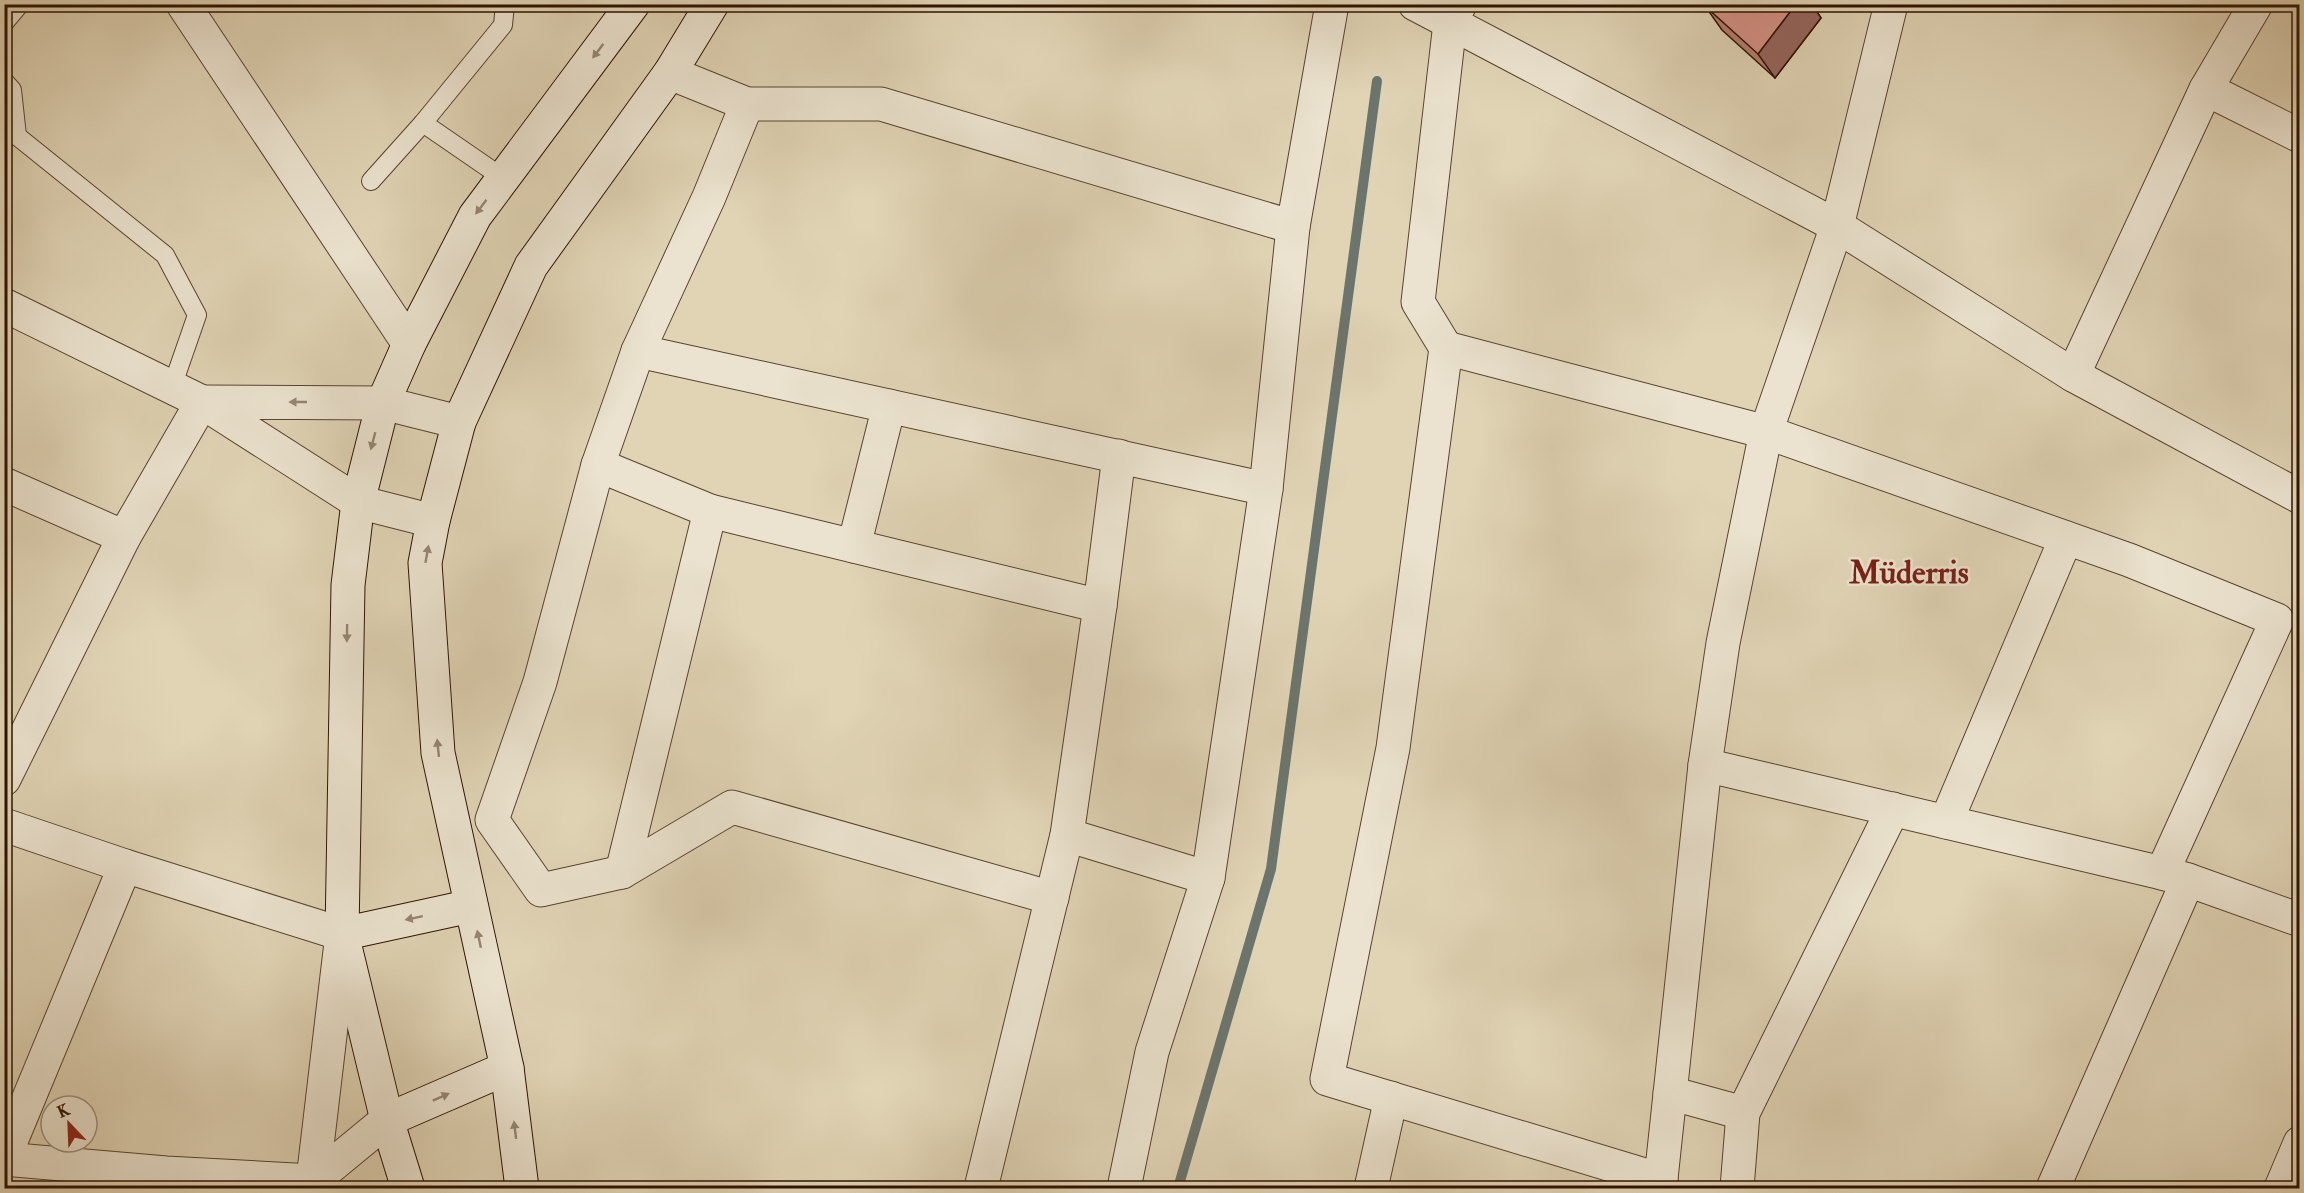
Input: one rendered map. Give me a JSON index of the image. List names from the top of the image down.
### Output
{
  "districts": ["Müderris"],
  "north": "top left"
}
